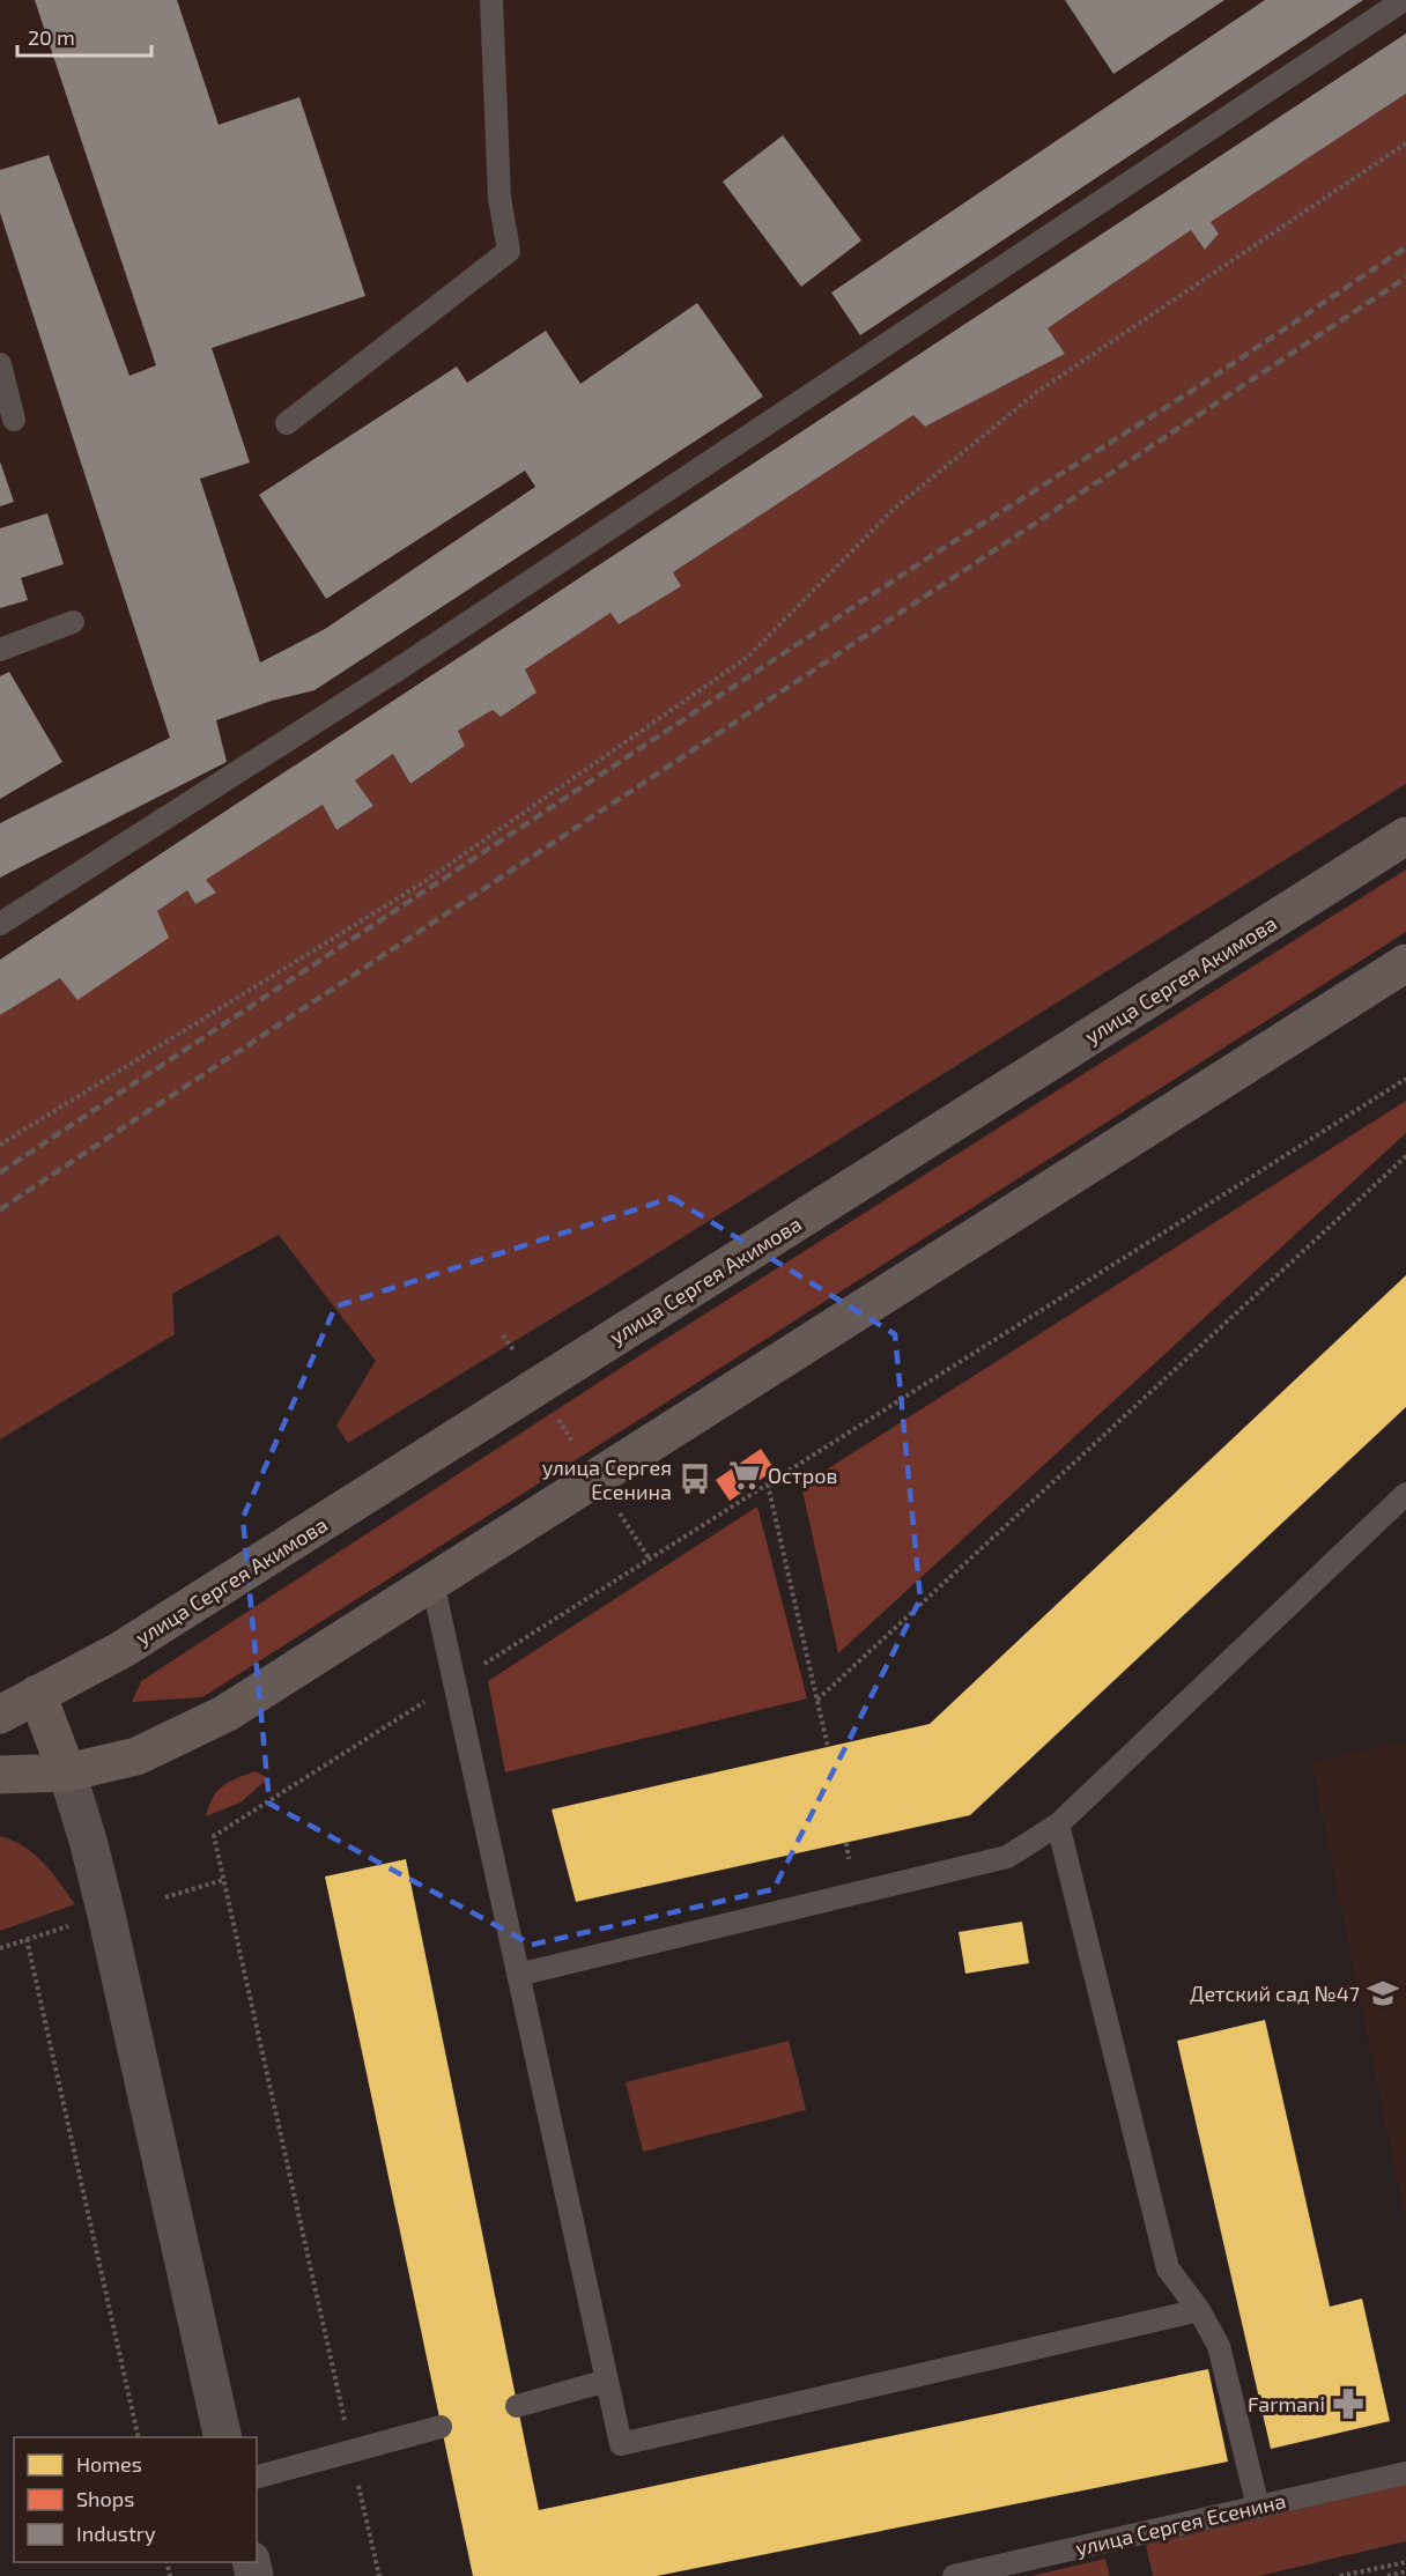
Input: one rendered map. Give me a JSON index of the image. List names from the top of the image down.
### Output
{
  "streets": {
    "main road": ["улица Сергея Акимова"],
    "lane": ["улица Сергея Есенина"]
  },
  "places": {
    "supermarket": ["Остров"],
    "bus stop": ["улица Сергея Есенина"],
    "school or university": ["Детский сад №47"],
    "pharmacy": ["Farmani"]
  },
  "legend": ["Homes", "Shops", "Industry"],
  "scale_bar": "20 m"
}
